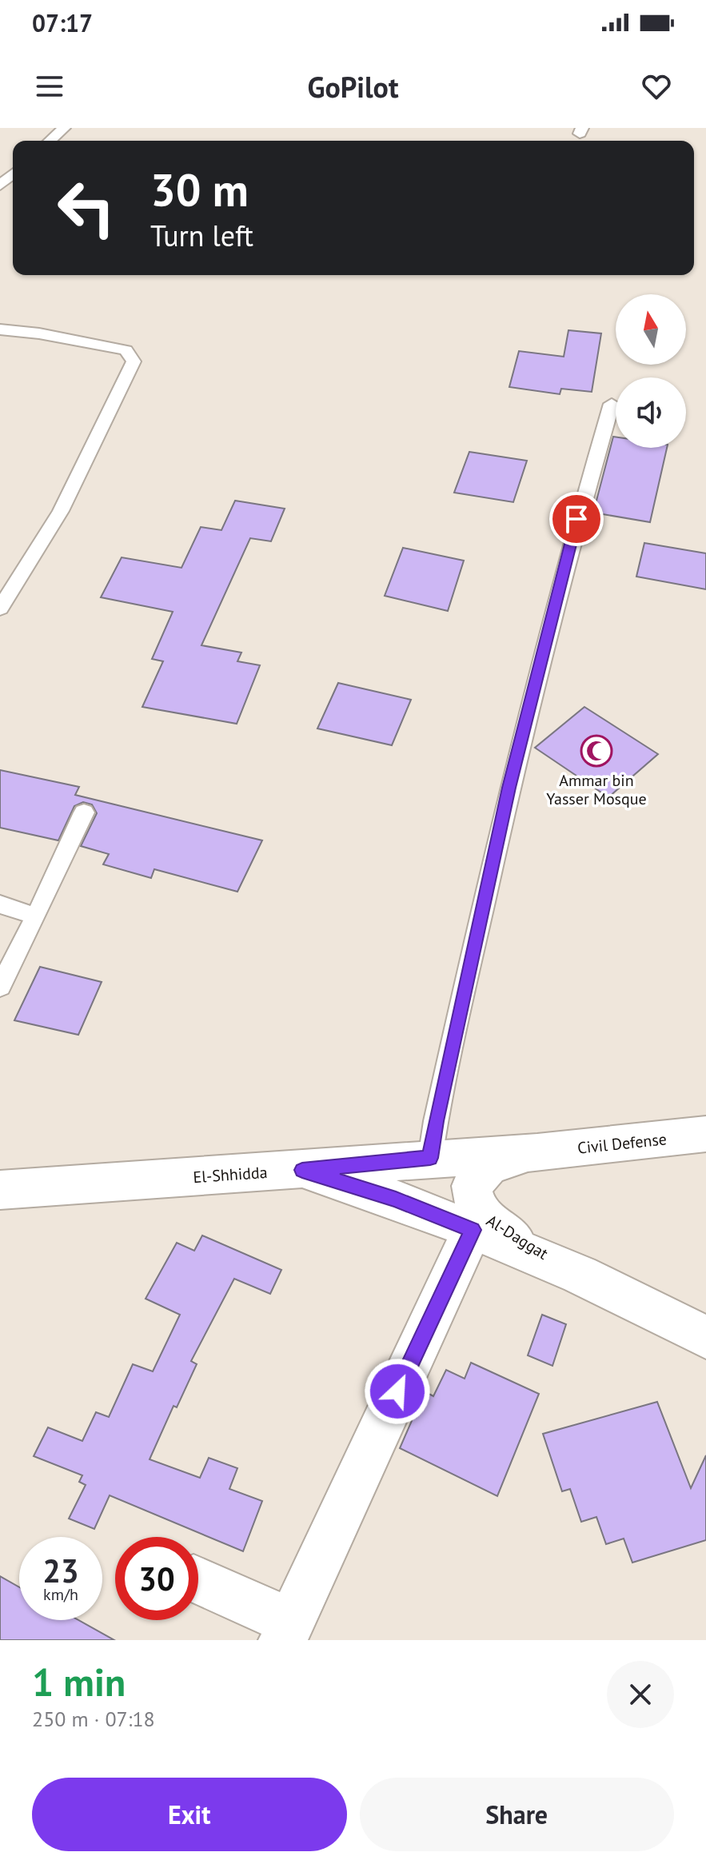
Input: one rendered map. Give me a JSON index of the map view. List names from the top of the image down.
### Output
{
  "streets": {
    "street": ["Civil Defense", "El-Shhidda", "Al-Daggat"]
  },
  "crossings": [
    ["Civil Defense", "El-Shhidda"],
    ["Civil Defense", "Al-Daggat"],
    ["El-Shhidda", "Al-Daggat"]
  ],
  "places": {
    "mosque": ["Ammar bin Yasser Mosque"]
  },
  "north": "top",
  "page": {
    "status": "07:17",
    "header": "GoPilot",
    "turn": ["30 m", "Turn left"],
    "speed": "23 km/h",
    "limit": "30",
    "heading": ["1 min", "250 m · 07:18"],
    "buttons": ["Exit", "Share"]
  }
}
